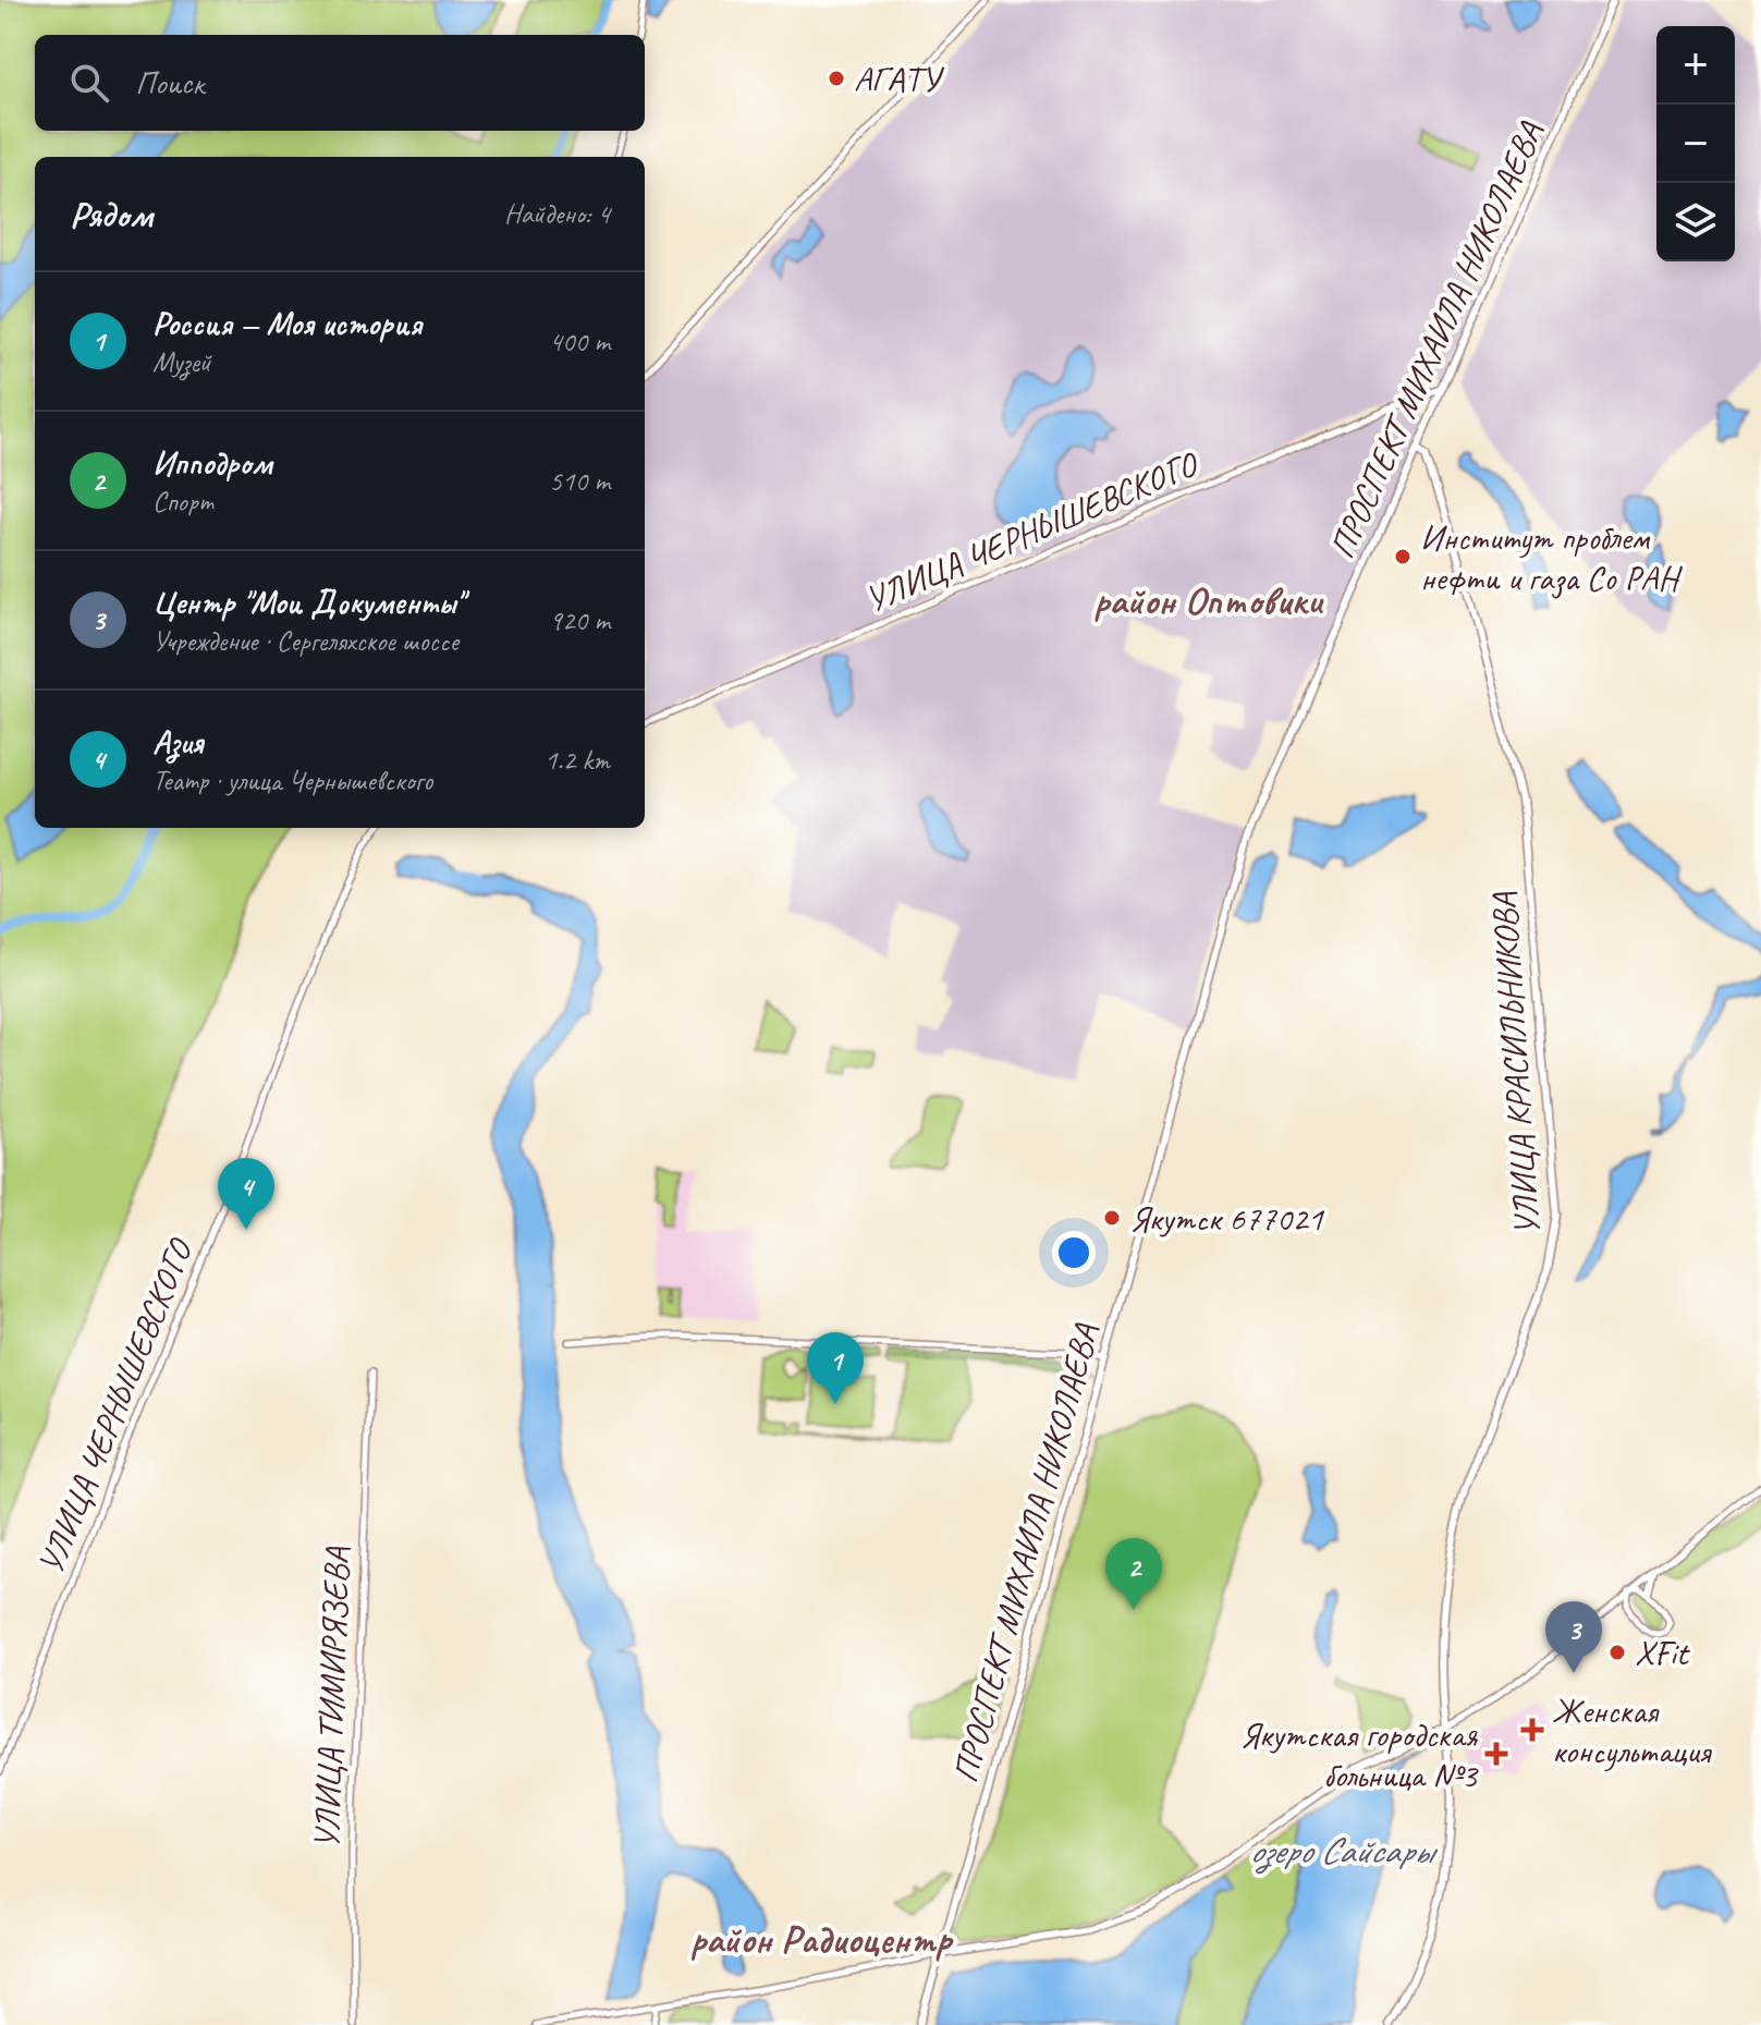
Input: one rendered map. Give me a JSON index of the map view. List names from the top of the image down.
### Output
{
  "streets": {
    "main road": [
      "ПРОСПЕКТ МИХАИЛА НИКОЛАЕВА",
      "УЛИЦА ЧЕРНЫШЕВСКОГО",
      "УЛИЦА КРАСИЛЬНИКОВА",
      "УЛИЦА ТИМИРЯЗЕВА"
    ]
  },
  "crossings": [
    ["ПРОСПЕКТ МИХАИЛА НИКОЛАЕВА", "УЛИЦА ЧЕРНЫШЕВСКОГО"],
    ["ПРОСПЕКТ МИХАИЛА НИКОЛАЕВА", "УЛИЦА КРАСИЛЬНИКОВА"]
  ],
  "districts": ["район Оптовики", "район Радиоцентр"],
  "water": ["озеро Сайсары"],
  "places": {
    "other": [
      "АГАТУ",
      "Институт проблем нефти и газа Со РАН",
      "Якутск 677021",
      "XFit"
    ],
    "health": ["Женская консультация", "Якутская городская больница №3"]
  },
  "page": {
    "map_buttons": ["+", "−"],
    "search": "Поиск",
    "heading": ["Рядом", "Найдено: 4"],
    "list": [
      {
        "mark": "1",
        "name": "Россия — Моя история",
        "note": "Музей",
        "value": "400 m"
      },
      {
        "mark": "2",
        "name": "Ипподром",
        "note": "Спорт",
        "value": "510 m"
      },
      {
        "mark": "3",
        "name": "Центр \"Мои Документы\"",
        "note": "Учреждение · Сергеляхское шоссе",
        "value": "920 m"
      },
      {
        "mark": "4",
        "name": "Азия",
        "note": "Театр · улица Чернышевского",
        "value": "1.2 km"
      }
    ],
    "pins": [
      "4",
      "1",
      "2",
      "3"
    ]
  }
}
